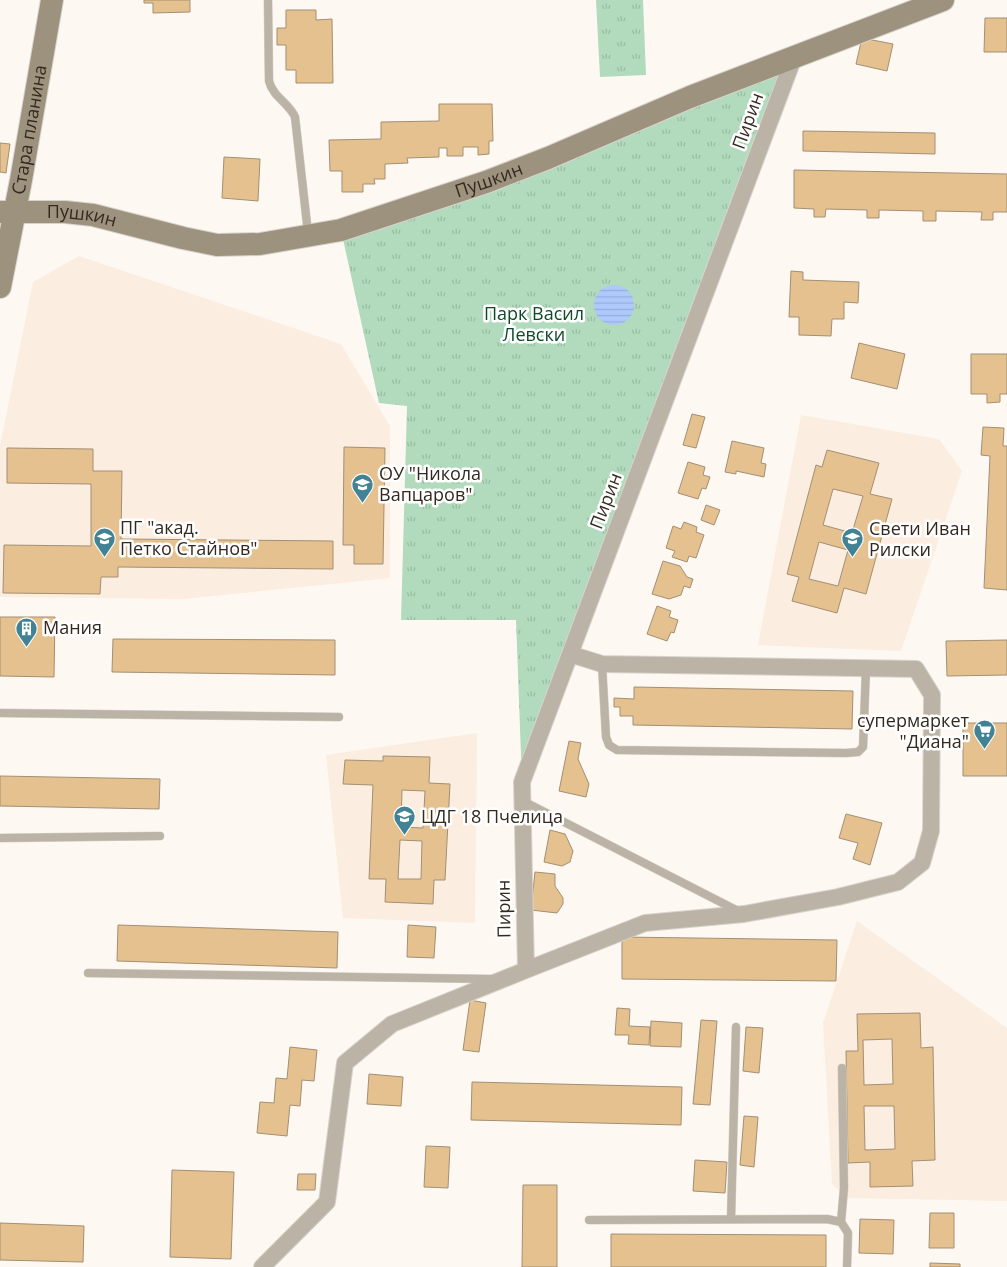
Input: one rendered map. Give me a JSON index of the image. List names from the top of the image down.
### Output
{
  "streets": {
    "street": ["Пирин", "Стара планина", "Пушкин"]
  },
  "crossings": [
    ["Пирин", "Пушкин"],
    ["Стара планина", "Пушкин"]
  ],
  "parks": ["Парк Васил Левски"],
  "places": {
    "school or university": [
      "ОУ \"Никола Вапцаров\"",
      "ПГ \"акад. Петко Стайнов\"",
      "Свети Иван Рилски",
      "ЦДГ 18 Пчелица"
    ],
    "building": ["Мания"],
    "supermarket": ["супермаркет \"Диана\""]
  }
}
